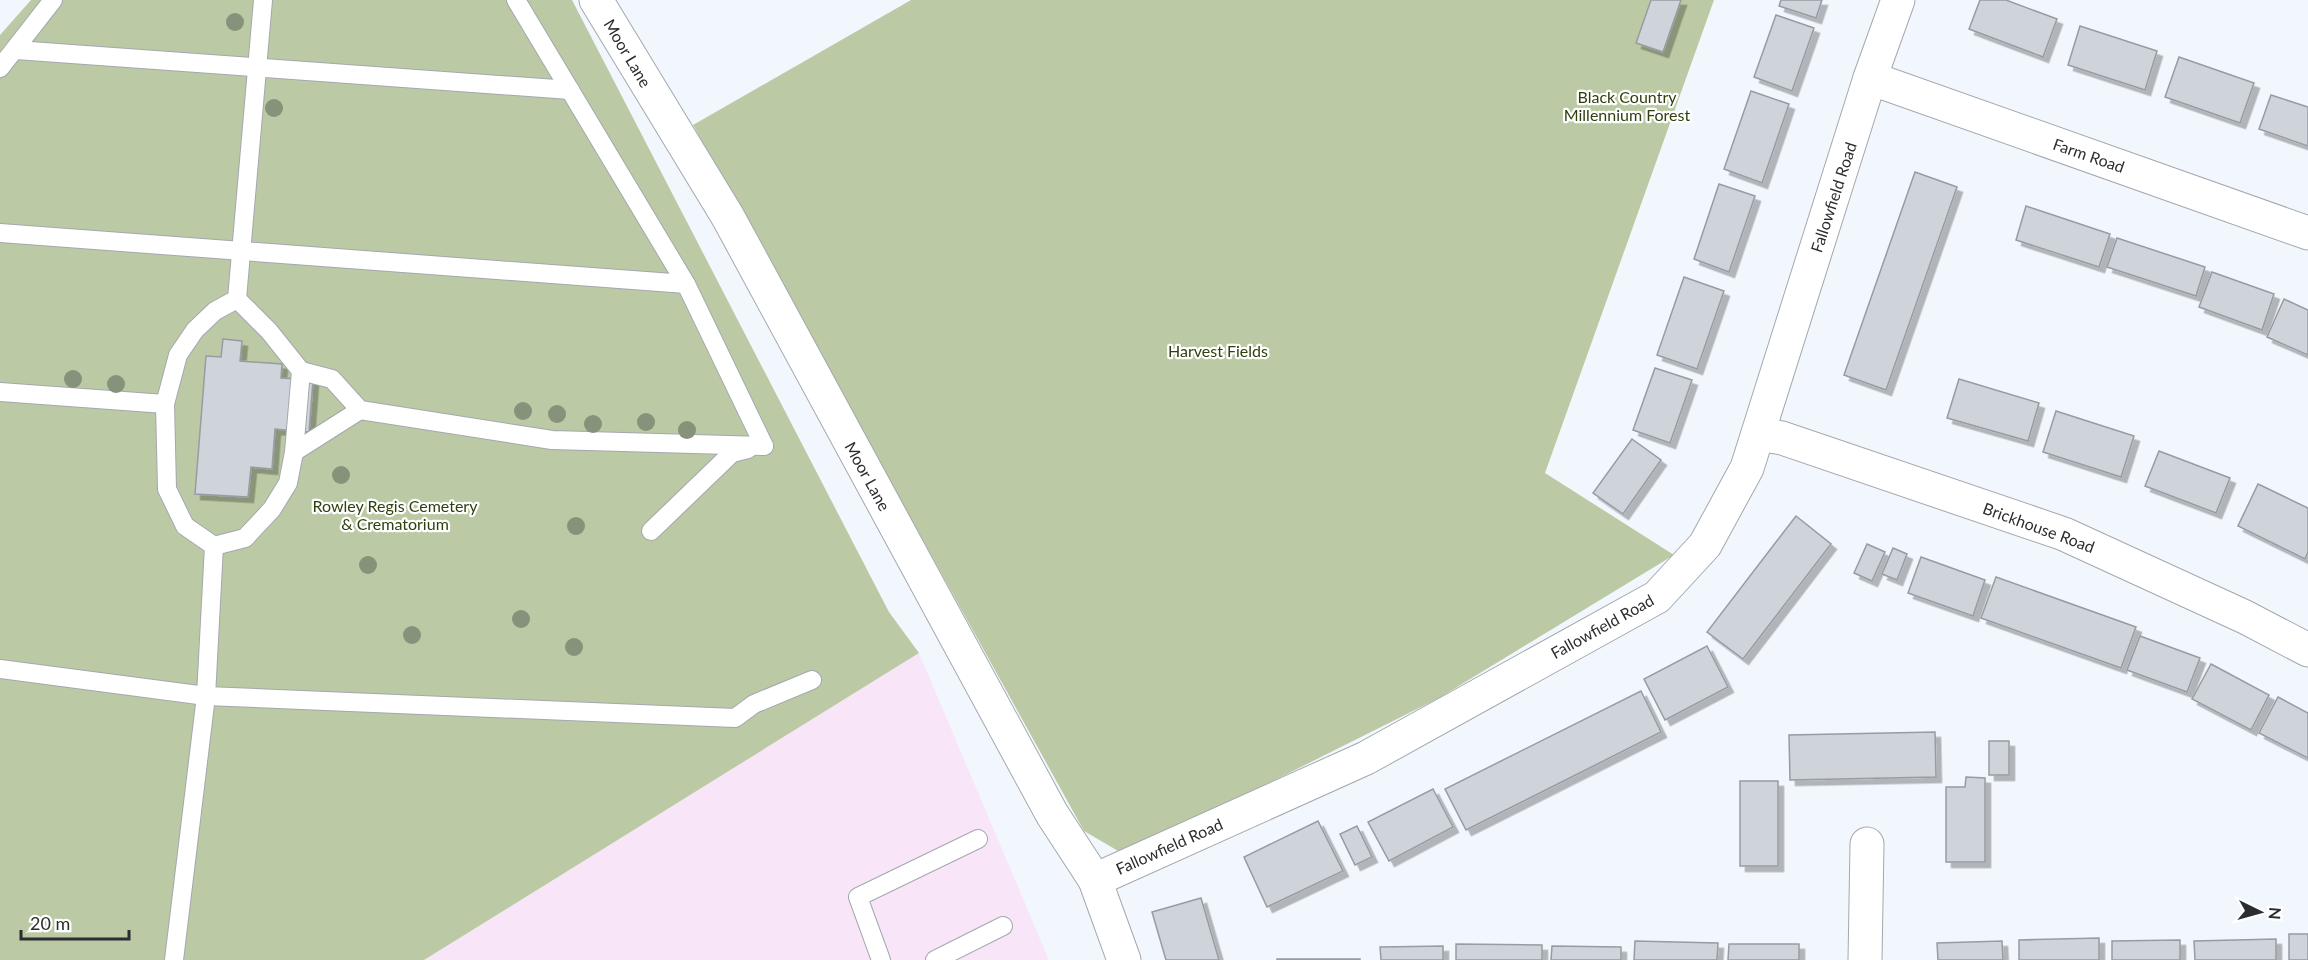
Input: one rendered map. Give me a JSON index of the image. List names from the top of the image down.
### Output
{
  "streets": {
    "street": [
      "Moor Lane",
      "Farm Road",
      "Fallowfield Road",
      "Brickhouse Road"
    ]
  },
  "crossings": [
    ["Moor Lane", "Fallowfield Road"],
    ["Farm Road", "Fallowfield Road"],
    ["Fallowfield Road", "Brickhouse Road"]
  ],
  "parks": ["Black Country Millennium Forest", "Harvest Fields", "Rowley Regis Cemetery & Crematorium"],
  "scale_bar": "20 m",
  "north": "right"
}
